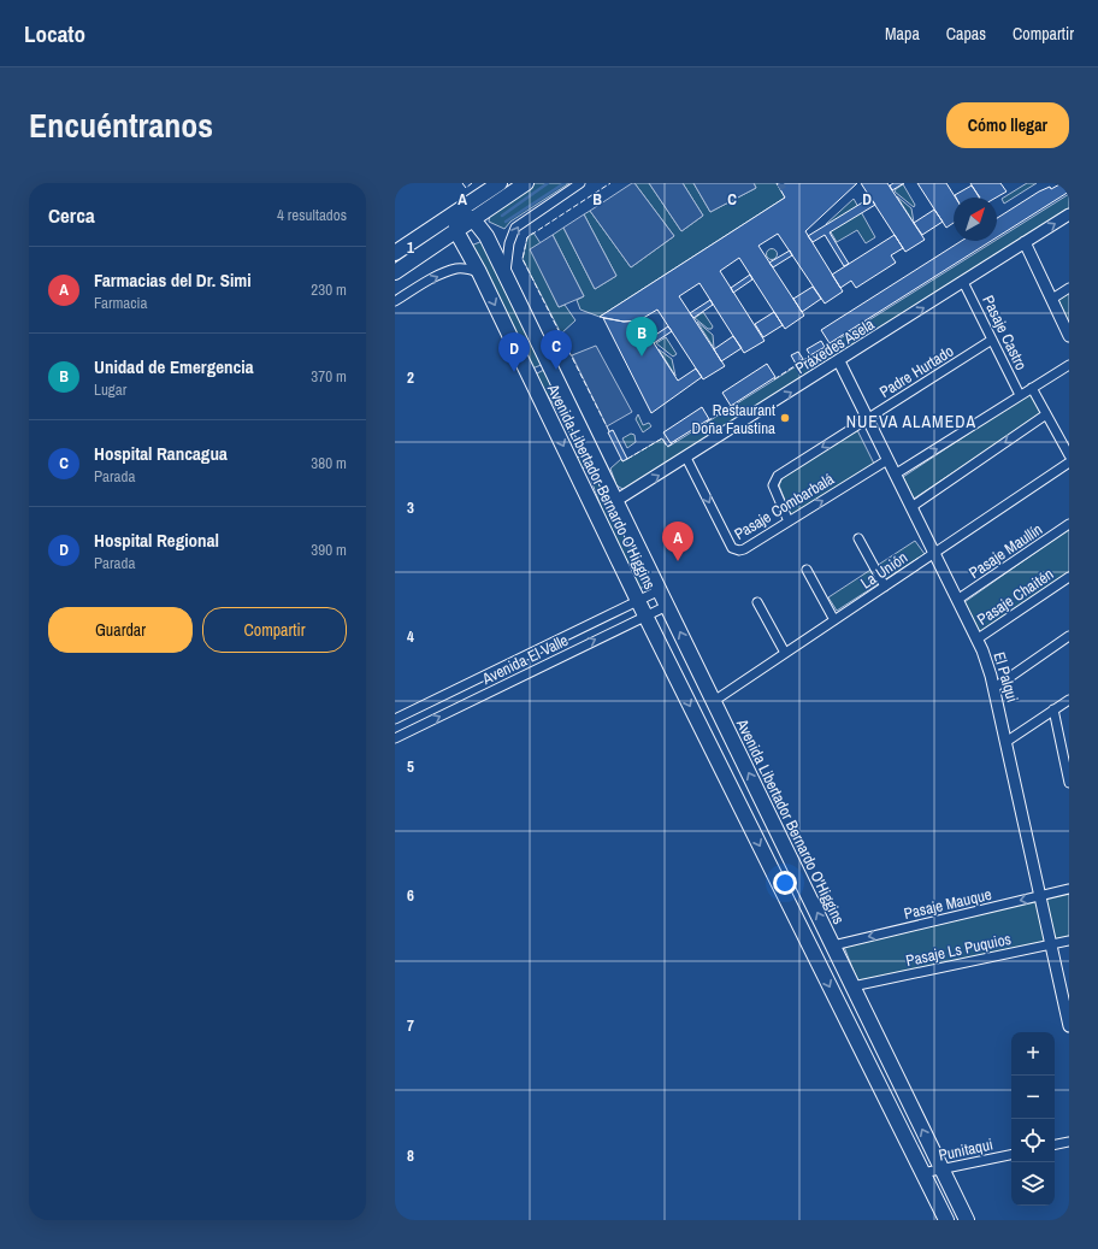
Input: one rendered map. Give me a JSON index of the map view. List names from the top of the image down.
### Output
{
  "streets": {
    "main road": ["Avenida Libertador Bernardo O'Higgins"],
    "street": [
      "Pasaje Castro",
      "Práxedes Asela",
      "Padre Hurtado",
      "Pasaje Combarbalá",
      "Pasaje Maullín",
      "La Unión",
      "Pasaje Chaitén",
      "Avenida El Valle",
      "El Palqui",
      "Pasaje Mauque",
      "Pasaje Ls Puquios",
      "Punitaqui"
    ]
  },
  "crossings": [
    ["Pasaje Castro", "Práxedes Asela"],
    ["Pasaje Castro", "Padre Hurtado"],
    ["Práxedes Asela", "Avenida Libertador Bernardo O'Higgins"],
    ["Práxedes Asela", "Pasaje Combarbalá"],
    ["Práxedes Asela", "El Palqui"],
    ["Padre Hurtado", "Pasaje Combarbalá"],
    ["Padre Hurtado", "El Palqui"],
    ["Avenida Libertador Bernardo O'Higgins", "La Unión"],
    ["Avenida Libertador Bernardo O'Higgins", "Avenida El Valle"],
    ["Avenida Libertador Bernardo O'Higgins", "Pasaje Mauque"],
    ["Avenida Libertador Bernardo O'Higgins", "Pasaje Ls Puquios"],
    ["Avenida Libertador Bernardo O'Higgins", "Punitaqui"],
    ["Pasaje Combarbalá", "El Palqui"],
    ["Pasaje Maullín", "El Palqui"],
    ["La Unión", "El Palqui"],
    ["Pasaje Chaitén", "El Palqui"],
    ["El Palqui", "Pasaje Mauque"],
    ["El Palqui", "Pasaje Ls Puquios"]
  ],
  "one_way": ["Práxedes Asela", "Padre Hurtado", "Pasaje Mauque"],
  "districts": ["NUEVA ALAMEDA"],
  "places": ["Restaurant Doña Faustina"],
  "north": "top right",
  "page": {
    "header": "Locato",
    "nav": ["Mapa", "Capas", "Compartir"],
    "title": "Encuéntranos",
    "buttons": [
      "Cómo llegar",
      ["Guardar", "Compartir"]
    ],
    "heading": ["Cerca", "4 resultados"],
    "list": [
      {
        "mark": "A",
        "name": "Farmacias del Dr. Simi",
        "note": "Farmacia",
        "value": "230 m"
      },
      {
        "mark": "B",
        "name": "Unidad de Emergencia",
        "note": "Lugar",
        "value": "370 m"
      },
      {
        "mark": "C",
        "name": "Hospital Rancagua",
        "note": "Parada",
        "value": "380 m"
      },
      {
        "mark": "D",
        "name": "Hospital Regional",
        "note": "Parada",
        "value": "390 m"
      }
    ],
    "pins": [
      "B",
      "C",
      "D",
      "A"
    ],
    "map_buttons": ["+", "−"]
  },
  "grid": {
    "columns": [
      "A",
      "B",
      "C",
      "D"
    ],
    "rows": [
      "1",
      "2",
      "3",
      "4",
      "5",
      "6",
      "7",
      "8"
    ]
  }
}
